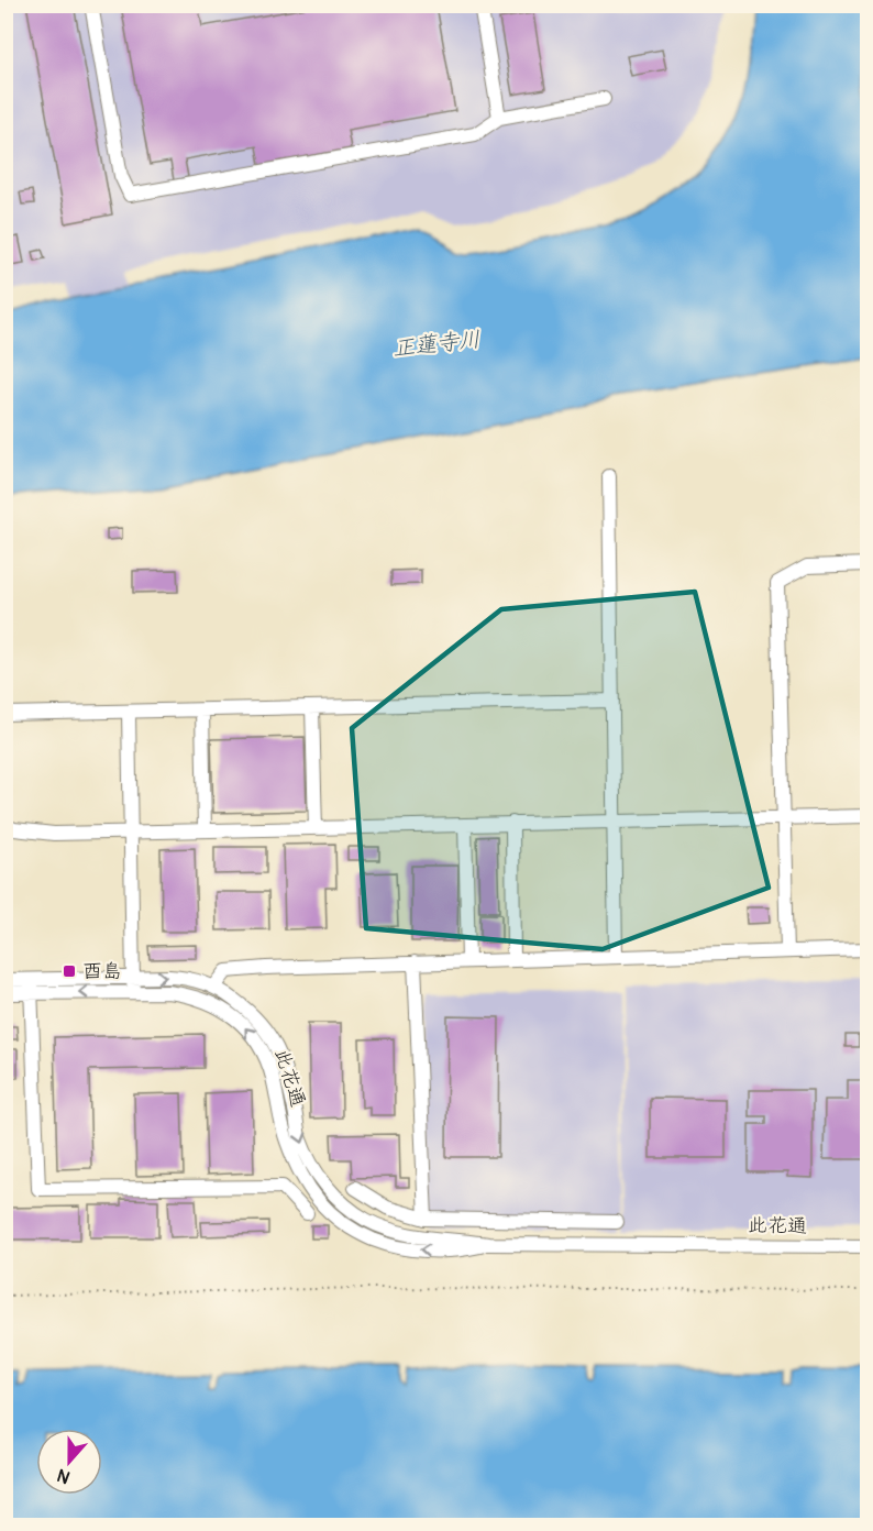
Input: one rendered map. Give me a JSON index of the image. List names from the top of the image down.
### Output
{
  "streets": {
    "street": ["此花通"]
  },
  "water": ["正蓮寺川"],
  "places": {
    "transit": ["酉島"]
  },
  "north": "bottom"
}
